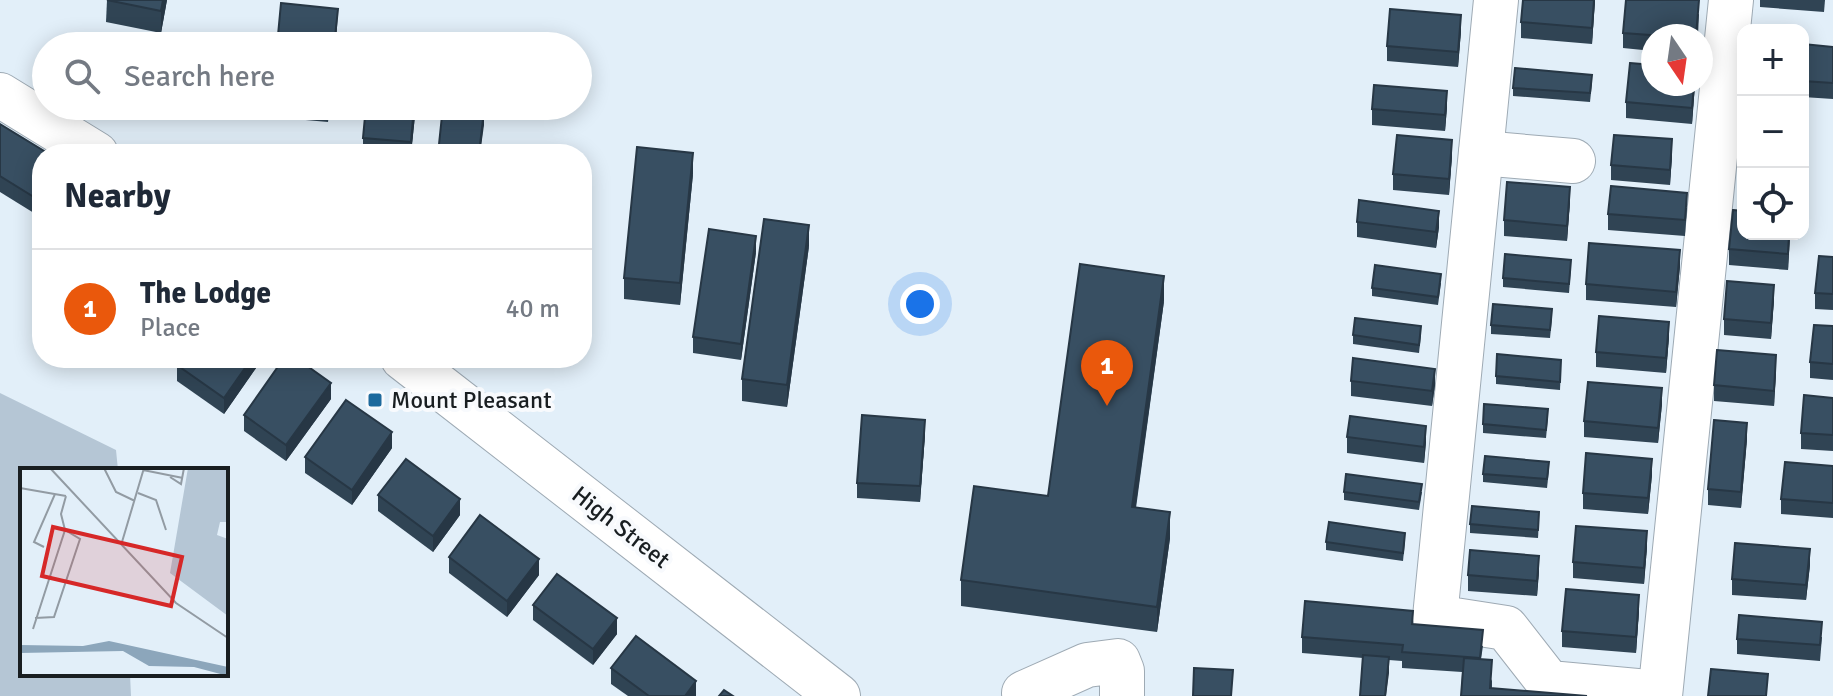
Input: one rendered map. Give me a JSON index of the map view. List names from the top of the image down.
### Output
{
  "streets": {
    "street": ["High Street"]
  },
  "places": {
    "transit": ["Mount Pleasant"]
  },
  "north": "bottom",
  "page": {
    "map_buttons": ["+", "−"],
    "search": "Search here",
    "heading": "Nearby",
    "list": [
      {
        "mark": "1",
        "name": "The Lodge",
        "note": "Place",
        "value": "40 m"
      }
    ],
    "pins": "1"
  }
}
